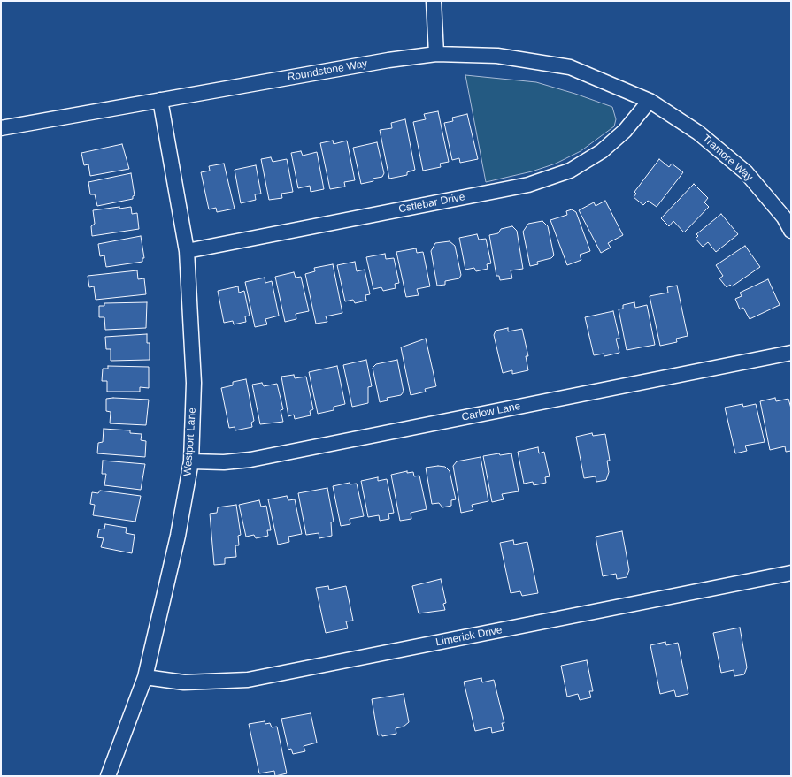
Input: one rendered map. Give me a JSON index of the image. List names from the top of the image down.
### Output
{
  "streets": {
    "street": [
      "Roundstone Way",
      "Tramore Way",
      "Cstlebar Drive",
      "Carlow Lane",
      "Westport Lane",
      "Limerick Drive"
    ]
  },
  "crossings": [
    ["Roundstone Way", "Tramore Way"],
    ["Roundstone Way", "Cstlebar Drive"],
    ["Roundstone Way", "Westport Lane"],
    ["Tramore Way", "Cstlebar Drive"],
    ["Cstlebar Drive", "Westport Lane"],
    ["Carlow Lane", "Westport Lane"],
    ["Westport Lane", "Limerick Drive"]
  ]
}
